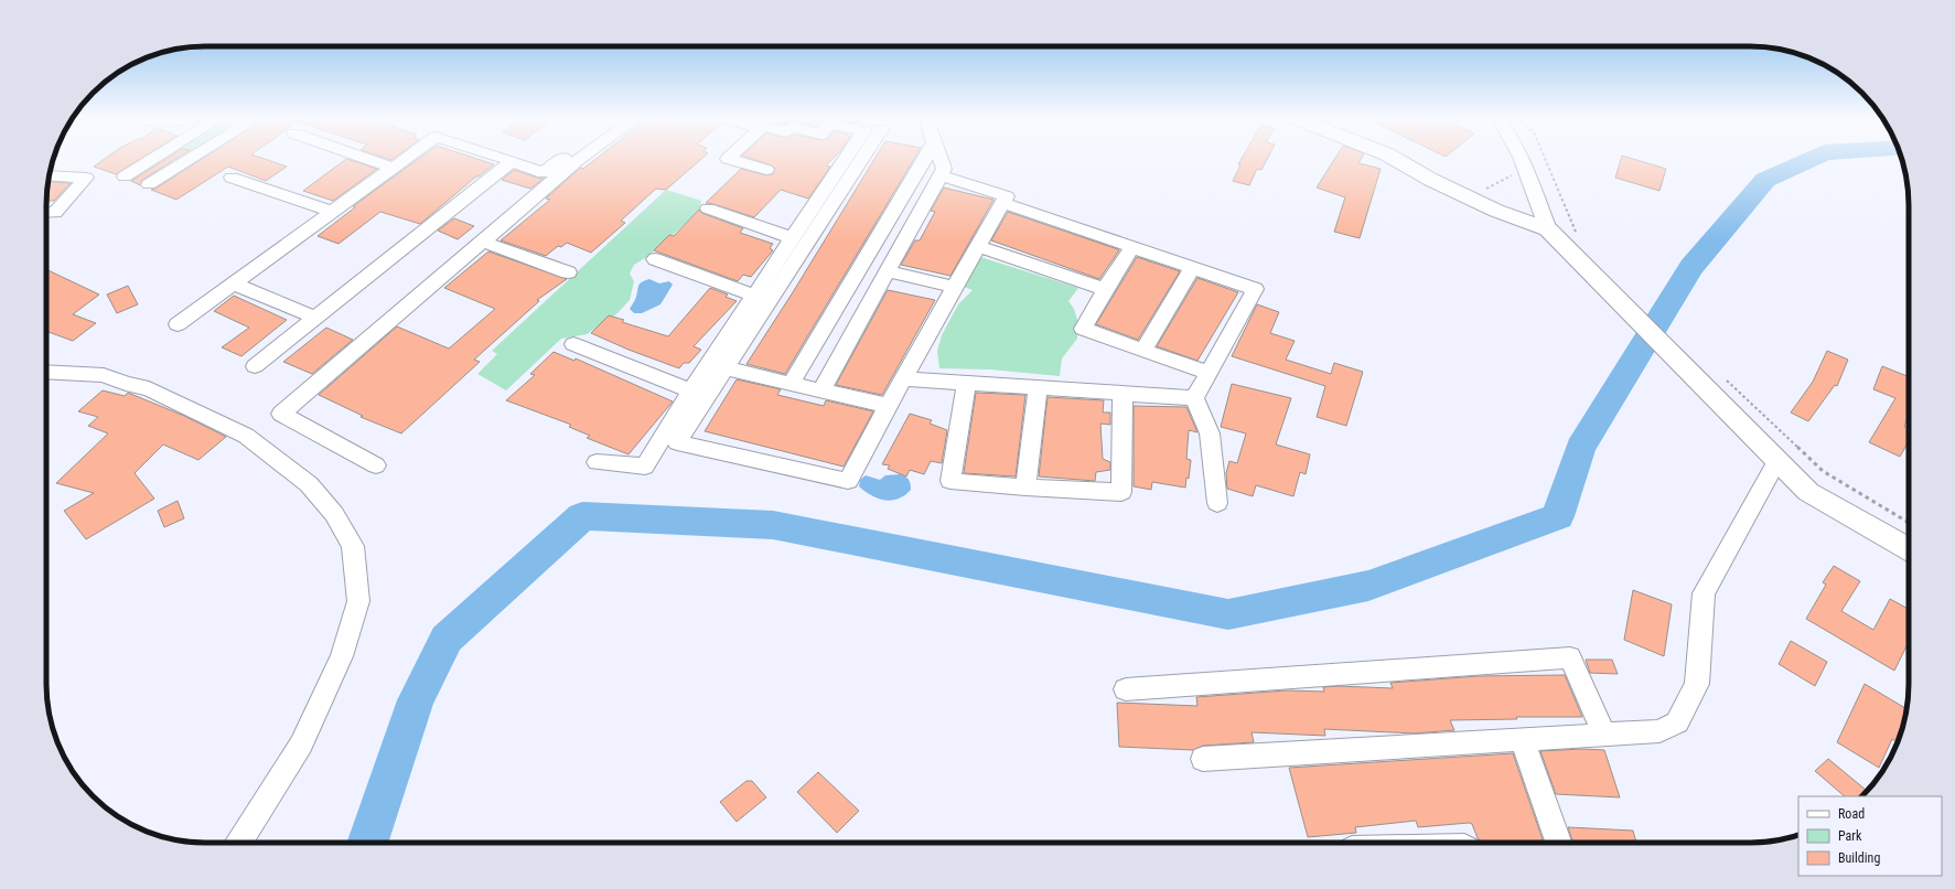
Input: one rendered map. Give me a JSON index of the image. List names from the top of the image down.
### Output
{
  "legend": ["Road", "Park", "Building"]
}
